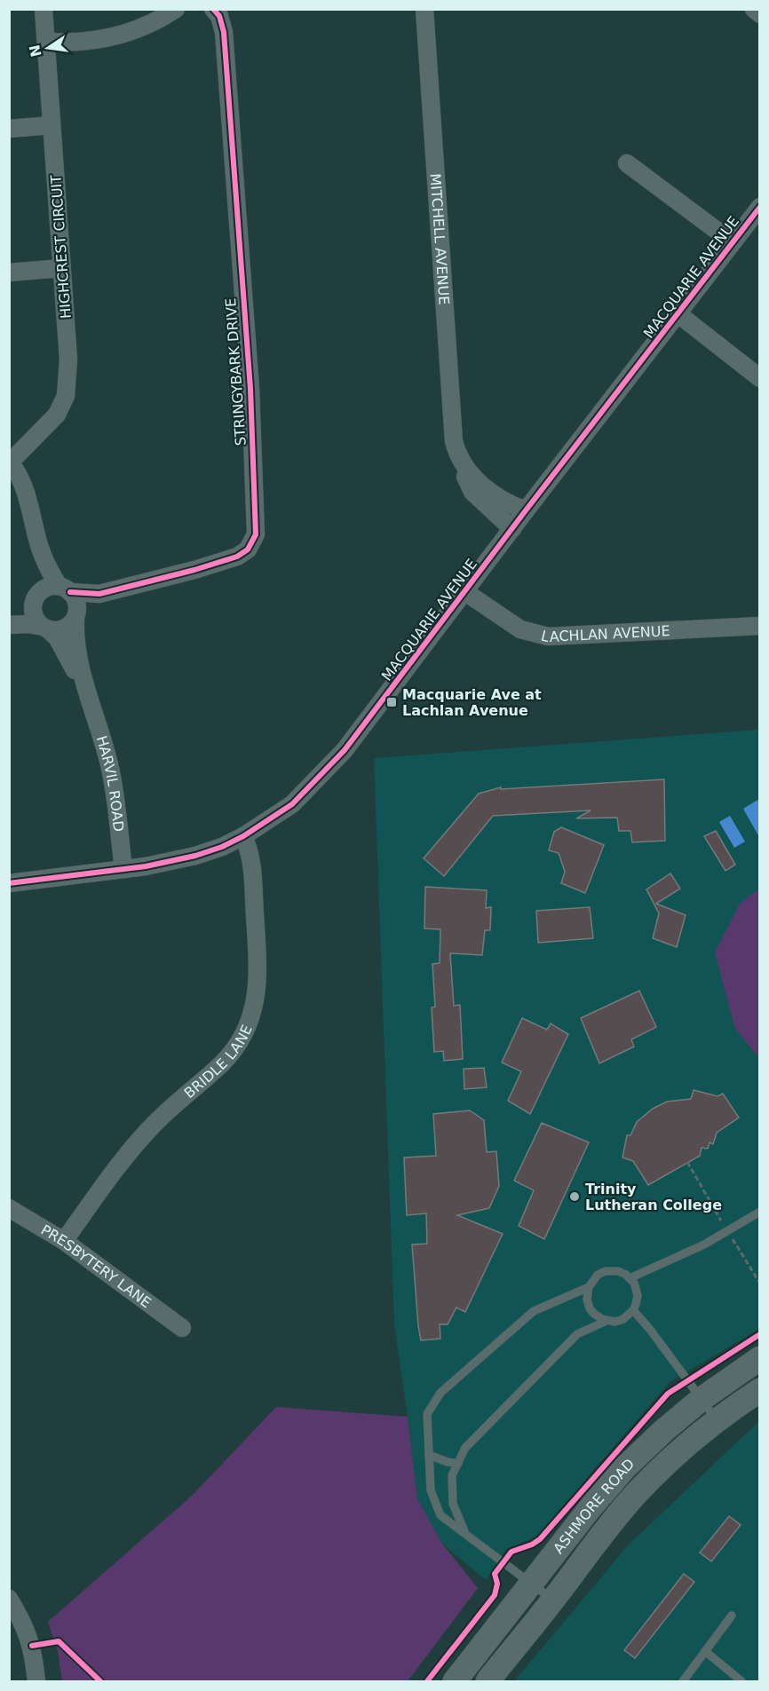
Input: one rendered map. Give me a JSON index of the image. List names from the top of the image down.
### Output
{
  "streets": {
    "main road": ["ASHMORE ROAD"],
    "street": [
      "MITCHELL AVENUE",
      "HIGHCREST CIRCUIT",
      "MACQUARIE AVENUE",
      "STRINGYBARK DRIVE",
      "LACHLAN AVENUE",
      "HARVIL ROAD",
      "BRIDLE LANE",
      "PRESBYTERY LANE"
    ]
  },
  "crossings": [
    ["MITCHELL AVENUE", "MACQUARIE AVENUE"],
    ["MACQUARIE AVENUE", "LACHLAN AVENUE"],
    ["MACQUARIE AVENUE", "HARVIL ROAD"],
    ["MACQUARIE AVENUE", "BRIDLE LANE"],
    ["STRINGYBARK DRIVE", "HARVIL ROAD"],
    ["BRIDLE LANE", "PRESBYTERY LANE"]
  ],
  "places": {
    "transit": ["Macquarie Ave at Lachlan Avenue"],
    "other": ["Trinity Lutheran College"]
  },
  "north": "left"
}
